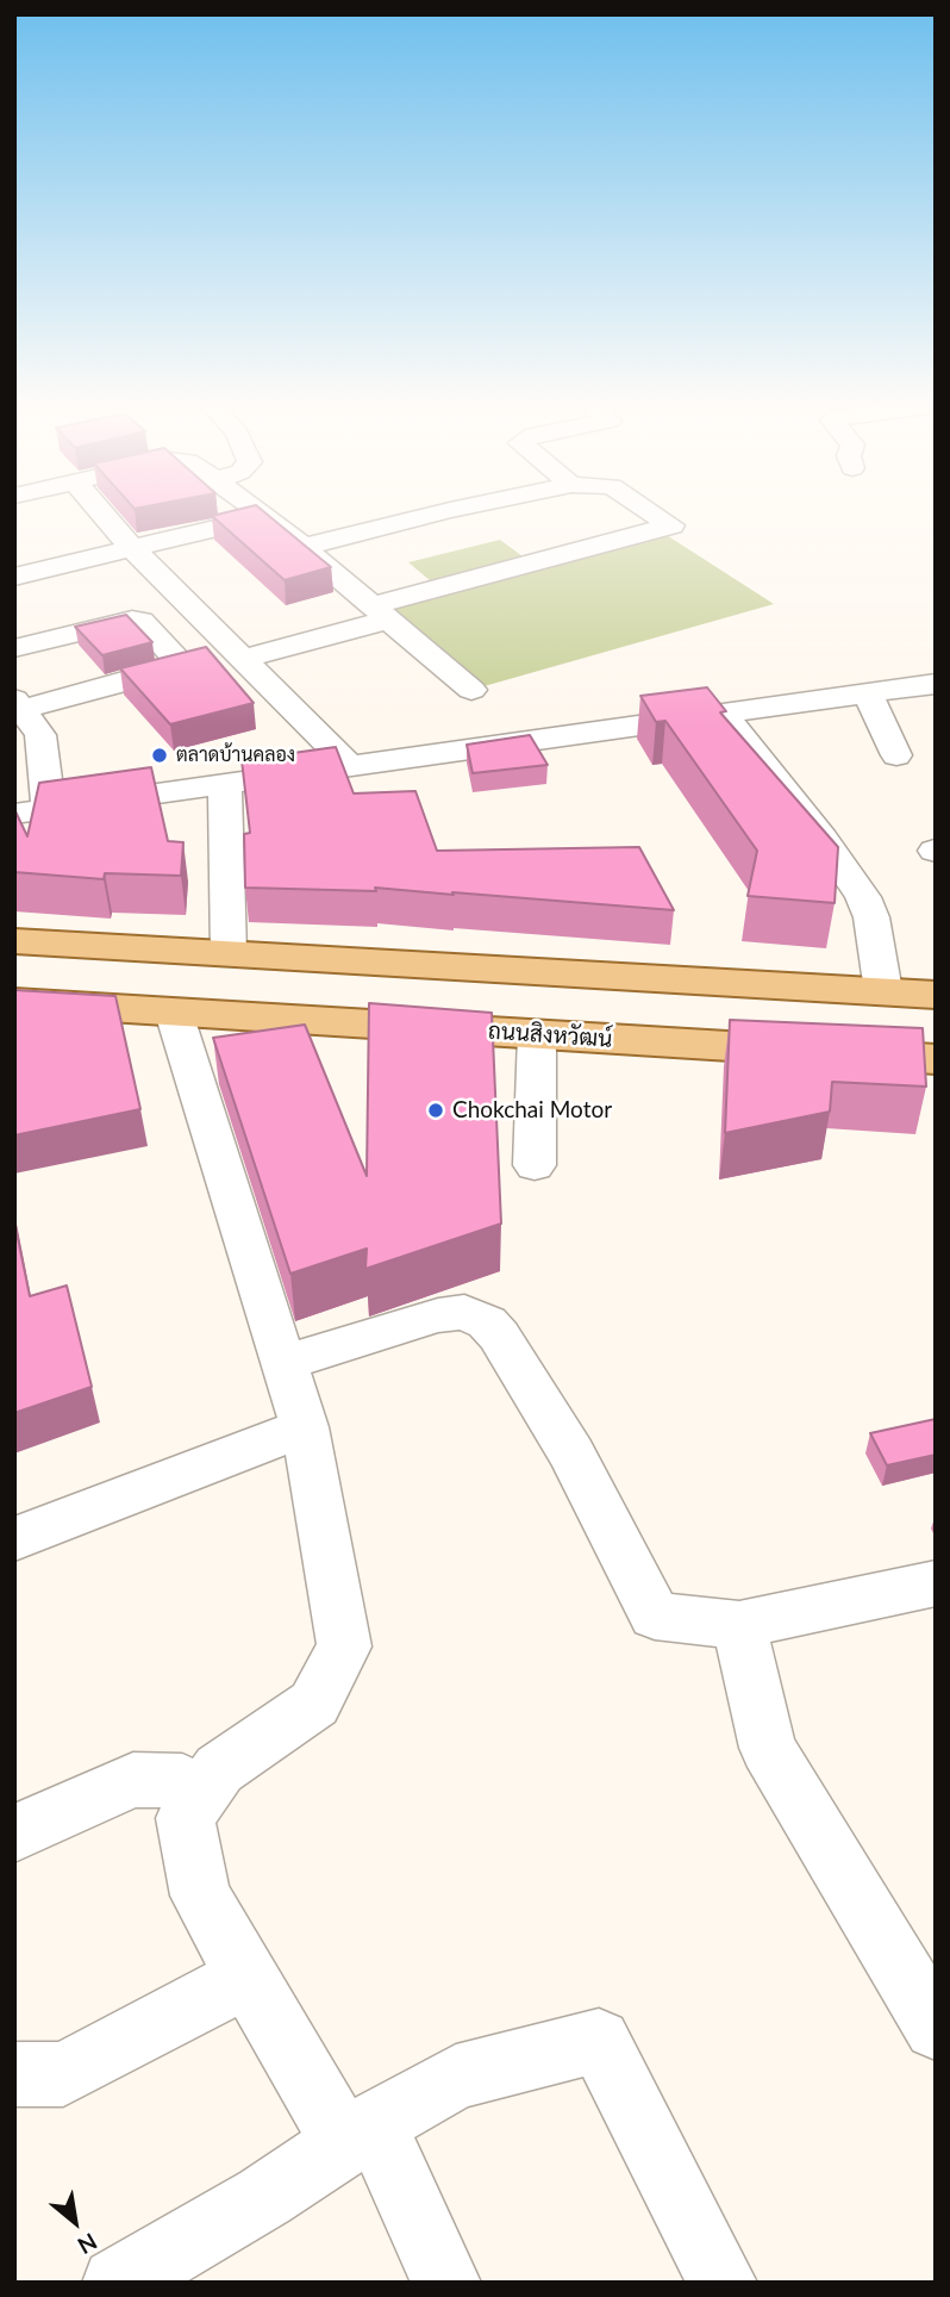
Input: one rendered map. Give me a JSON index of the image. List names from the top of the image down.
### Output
{
  "streets": {
    "main road": ["ถนนสิงหวัฒน์"]
  },
  "places": ["ตลาดบ้านคลอง", "Chokchai Motor"],
  "north": "bottom right"
}
